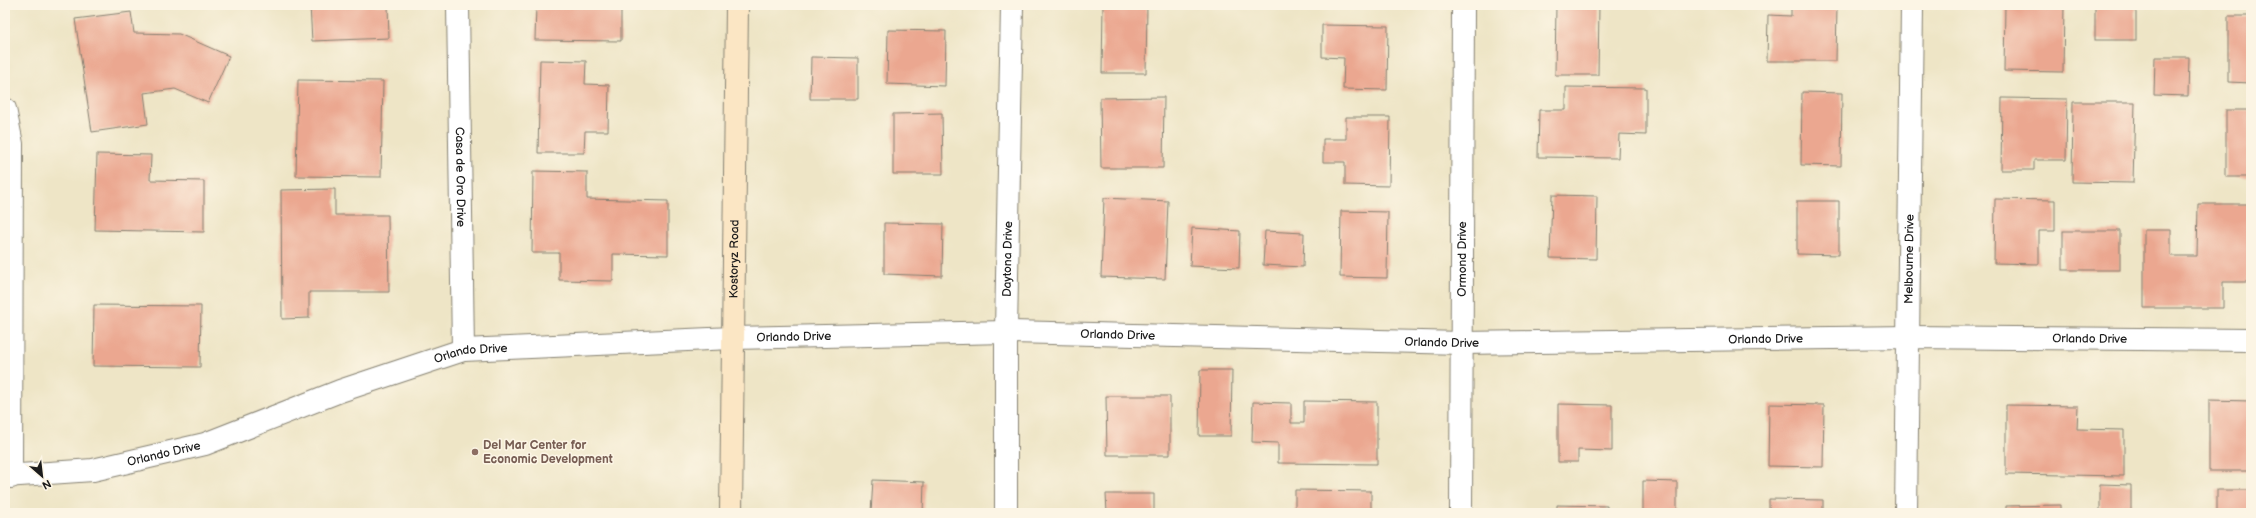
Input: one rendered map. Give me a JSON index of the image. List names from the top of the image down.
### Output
{
  "streets": {
    "main road": ["Kostoryz Road"],
    "street": [
      "Casa de Oro Drive",
      "Daytona Drive",
      "Ormond Drive",
      "Melbourne Drive",
      "Orlando Drive"
    ]
  },
  "crossings": [
    ["Casa de Oro Drive", "Orlando Drive"],
    ["Kostoryz Road", "Orlando Drive"],
    ["Daytona Drive", "Orlando Drive"],
    ["Ormond Drive", "Orlando Drive"],
    ["Melbourne Drive", "Orlando Drive"]
  ],
  "places": ["Del Mar Center for Economic Development"],
  "north": "bottom right"
}
